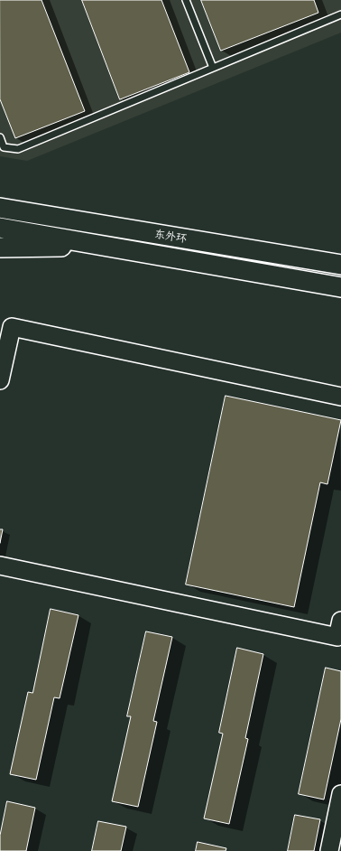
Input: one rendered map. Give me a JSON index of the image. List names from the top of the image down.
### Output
{
  "streets": {
    "main road": ["东外环"]
  }
}
